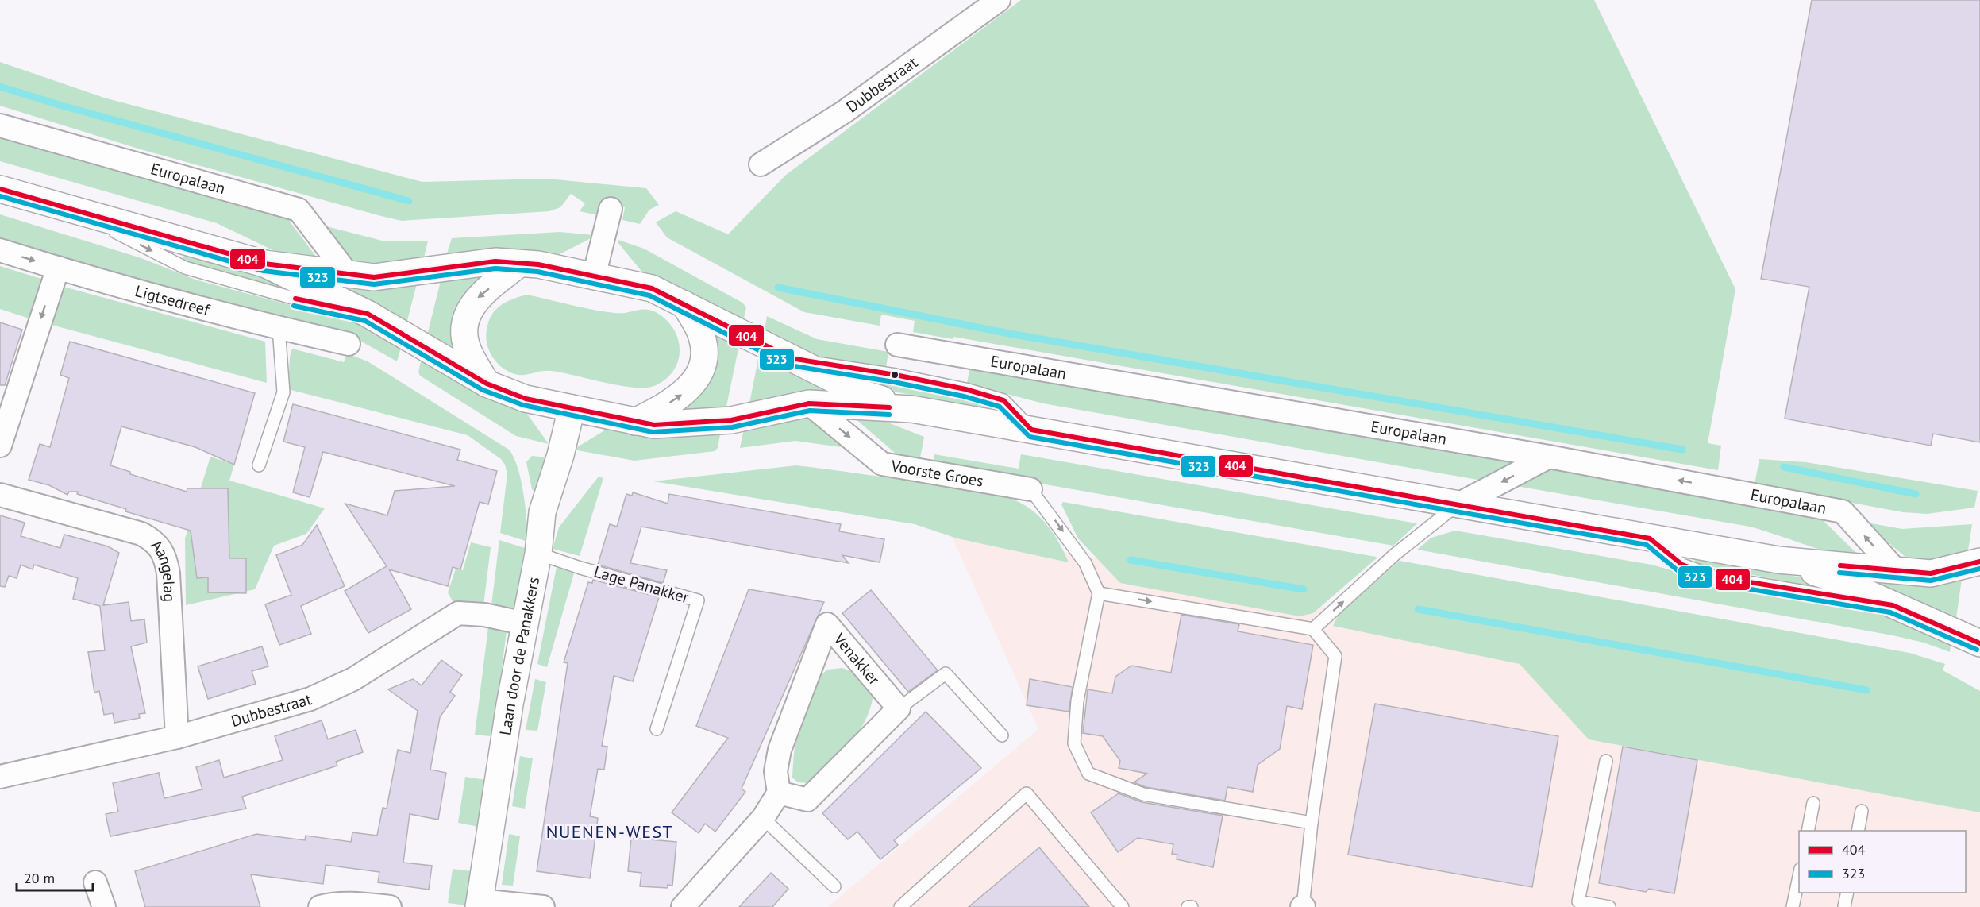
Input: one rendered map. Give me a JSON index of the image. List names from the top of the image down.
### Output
{
  "streets": {
    "main road": ["Laan door de Panakkers"],
    "street": [
      "Dubbestraat",
      "Europalaan",
      "Ligtsedreef",
      "Voorste Groes",
      "Aangelag",
      "Venakker"
    ],
    "lane": ["Lage Panakker"]
  },
  "crossings": [
    ["Dubbestraat", "Aangelag"],
    ["Dubbestraat", "Laan door de Panakkers"],
    ["Lage Panakker", "Laan door de Panakkers"]
  ],
  "one_way": ["Voorste Groes"],
  "districts": ["NUENEN-WEST"],
  "lines": ["transit line 404", "transit line 323"],
  "legend": ["404", "323"],
  "scale_bar": "20 m"
}
